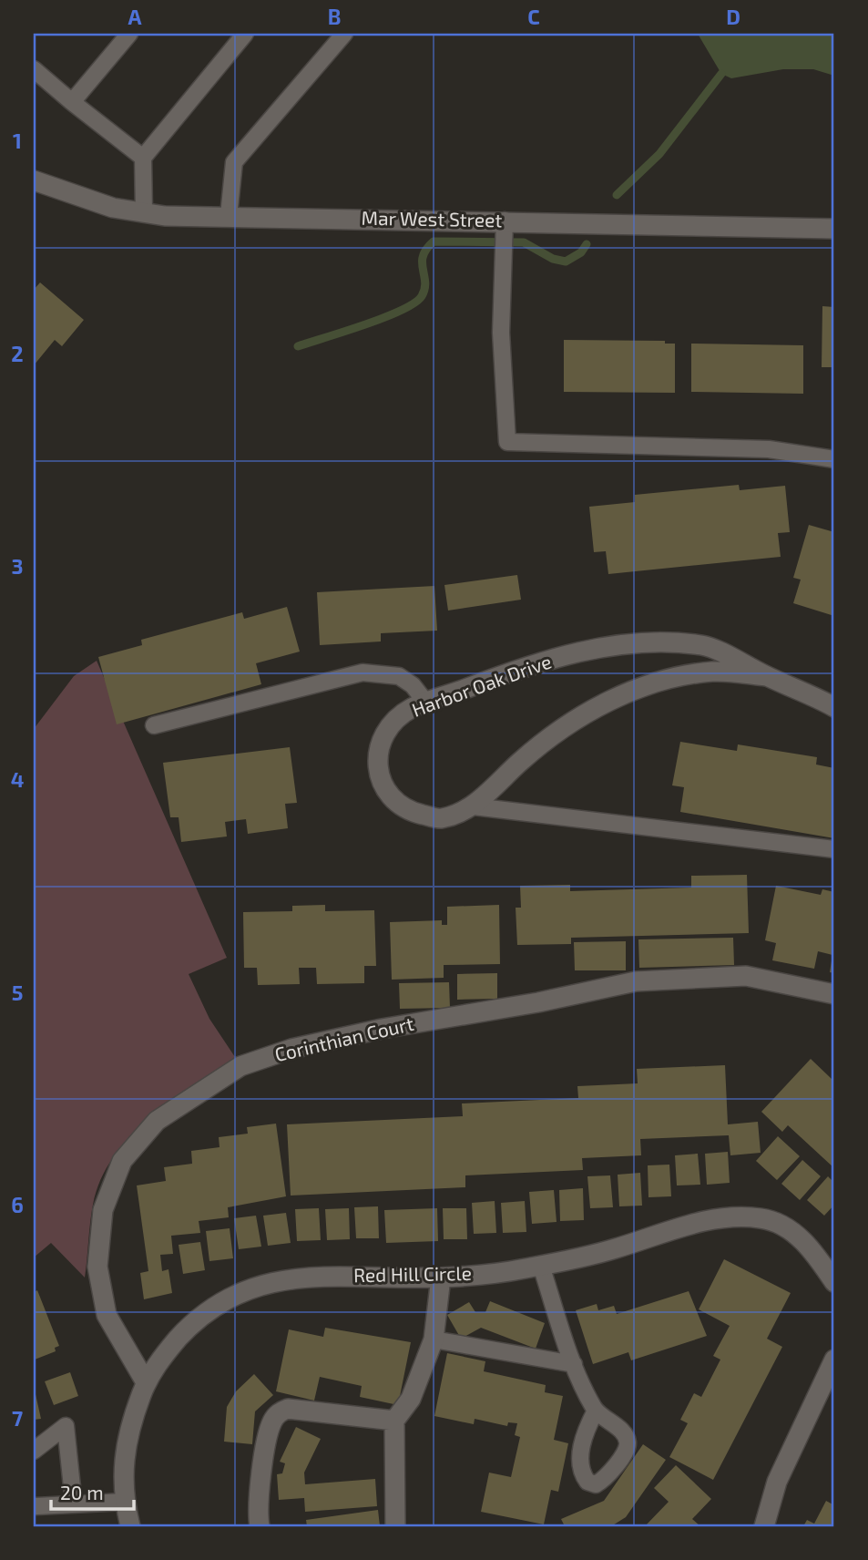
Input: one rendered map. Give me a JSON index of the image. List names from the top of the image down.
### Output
{
  "streets": {
    "street": [
      "Mar West Street",
      "Harbor Oak Drive",
      "Corinthian Court",
      "Red Hill Circle"
    ]
  },
  "crossings": [
    ["Corinthian Court", "Red Hill Circle"]
  ],
  "scale_bar": "20 m",
  "grid": {
    "columns": [
      "A",
      "B",
      "C",
      "D"
    ],
    "rows": [
      "1",
      "2",
      "3",
      "4",
      "5",
      "6",
      "7"
    ]
  }
}
